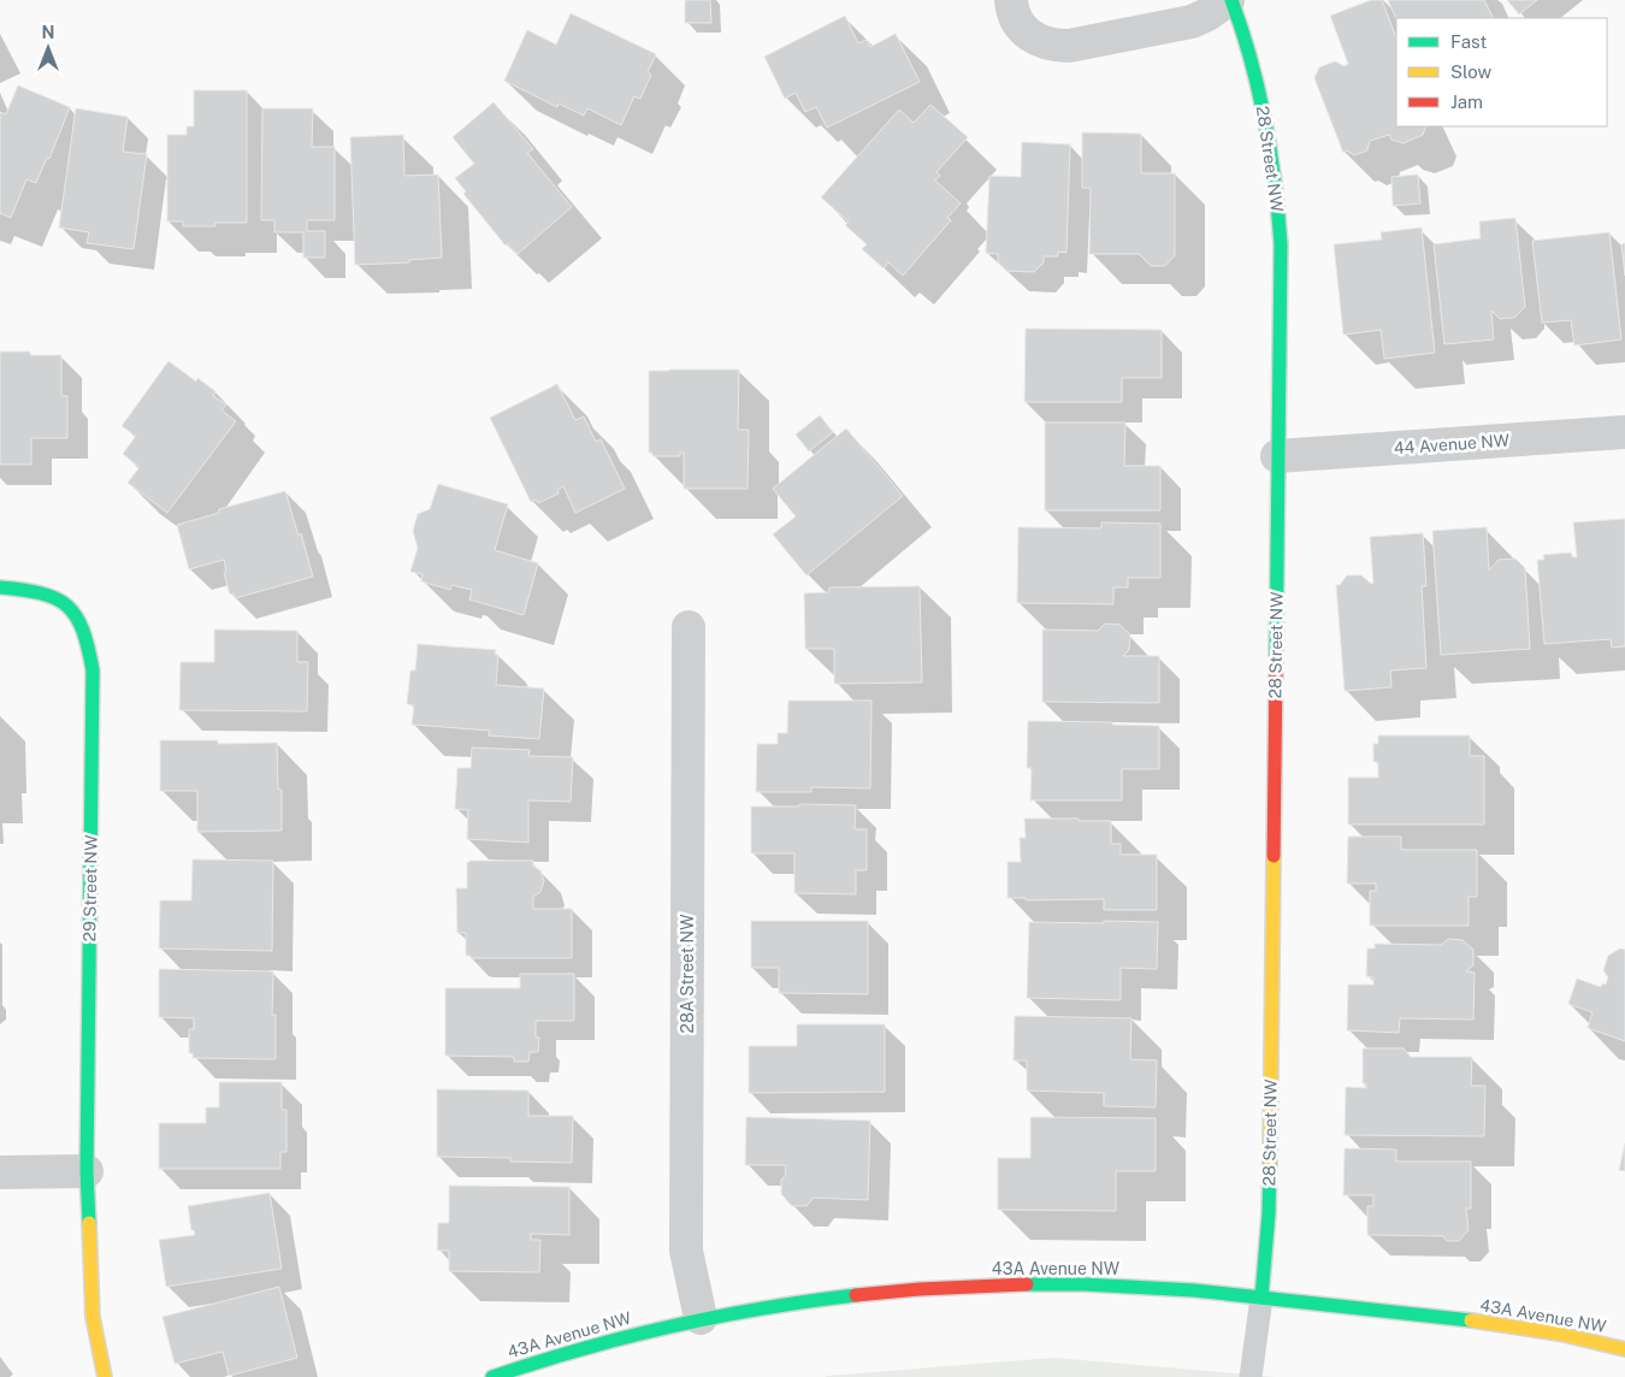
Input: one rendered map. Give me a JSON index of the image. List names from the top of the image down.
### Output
{
  "streets": {
    "street": [
      "28 Street NW",
      "44 Avenue NW",
      "29 Street NW",
      "28A Street NW",
      "43A Avenue NW"
    ]
  },
  "crossings": [
    ["28 Street NW", "44 Avenue NW"],
    ["28 Street NW", "43A Avenue NW"],
    ["28A Street NW", "43A Avenue NW"]
  ],
  "legend": ["Fast", "Slow", "Jam"],
  "north": "top"
}
